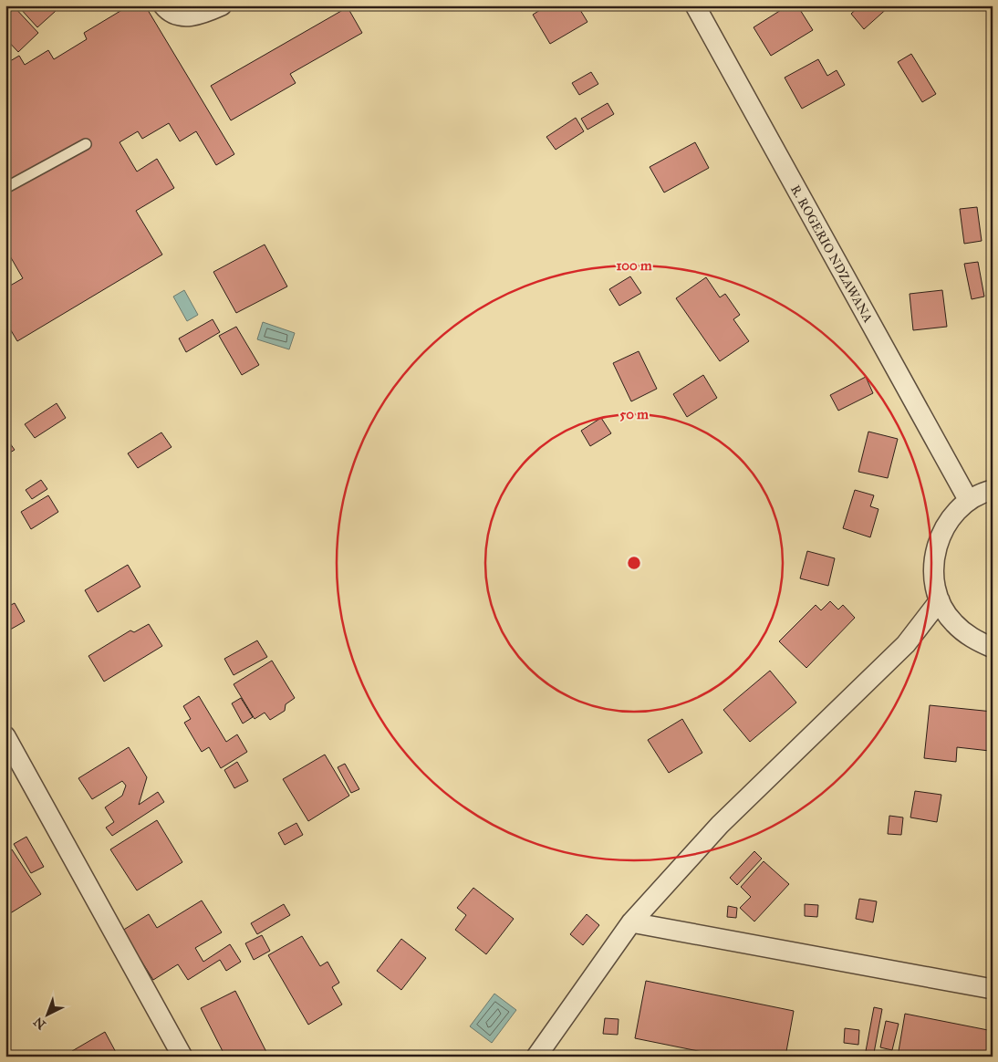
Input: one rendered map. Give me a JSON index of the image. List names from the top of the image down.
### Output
{
  "streets": {
    "street": ["R. ROGERIO NDZAWANA"]
  },
  "north": "bottom left",
  "rings": ["100 m", "50 m"]
}
